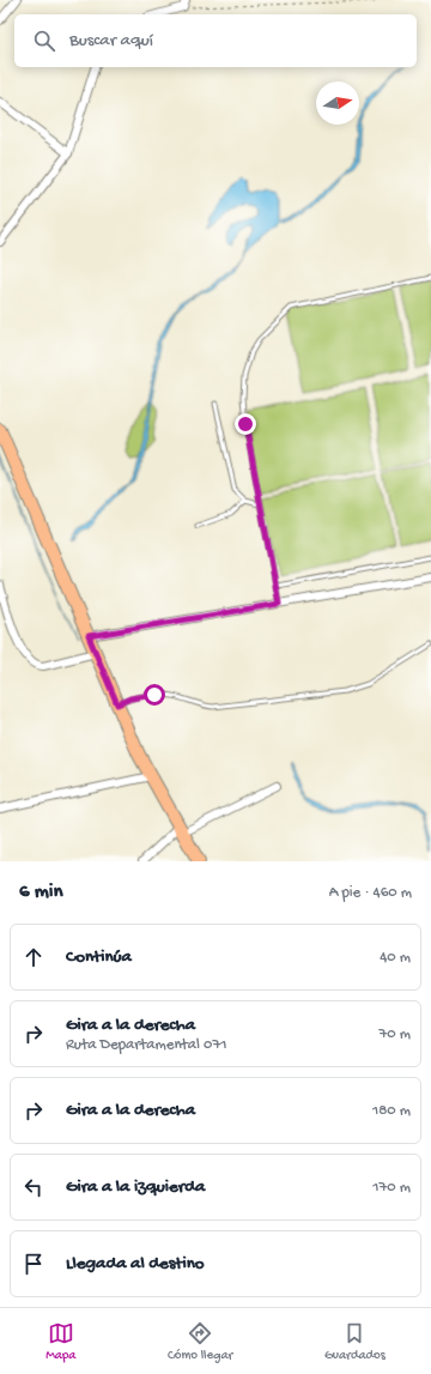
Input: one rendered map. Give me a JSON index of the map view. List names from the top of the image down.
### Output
{
  "north": "right",
  "page": {
    "search": "Buscar aquí",
    "heading": ["6 min", "A pie · 460 m"],
    "list": [
      ["Continúa", "40 m"],
      ["Gira a la derecha", "Ruta Departamental 071", "70 m"],
      ["Gira a la derecha", "180 m"],
      ["Gira a la izquierda", "170 m"],
      "Llegada al destino"
    ],
    "nav": ["Mapa", "Cómo llegar", "Guardados"]
  }
}
